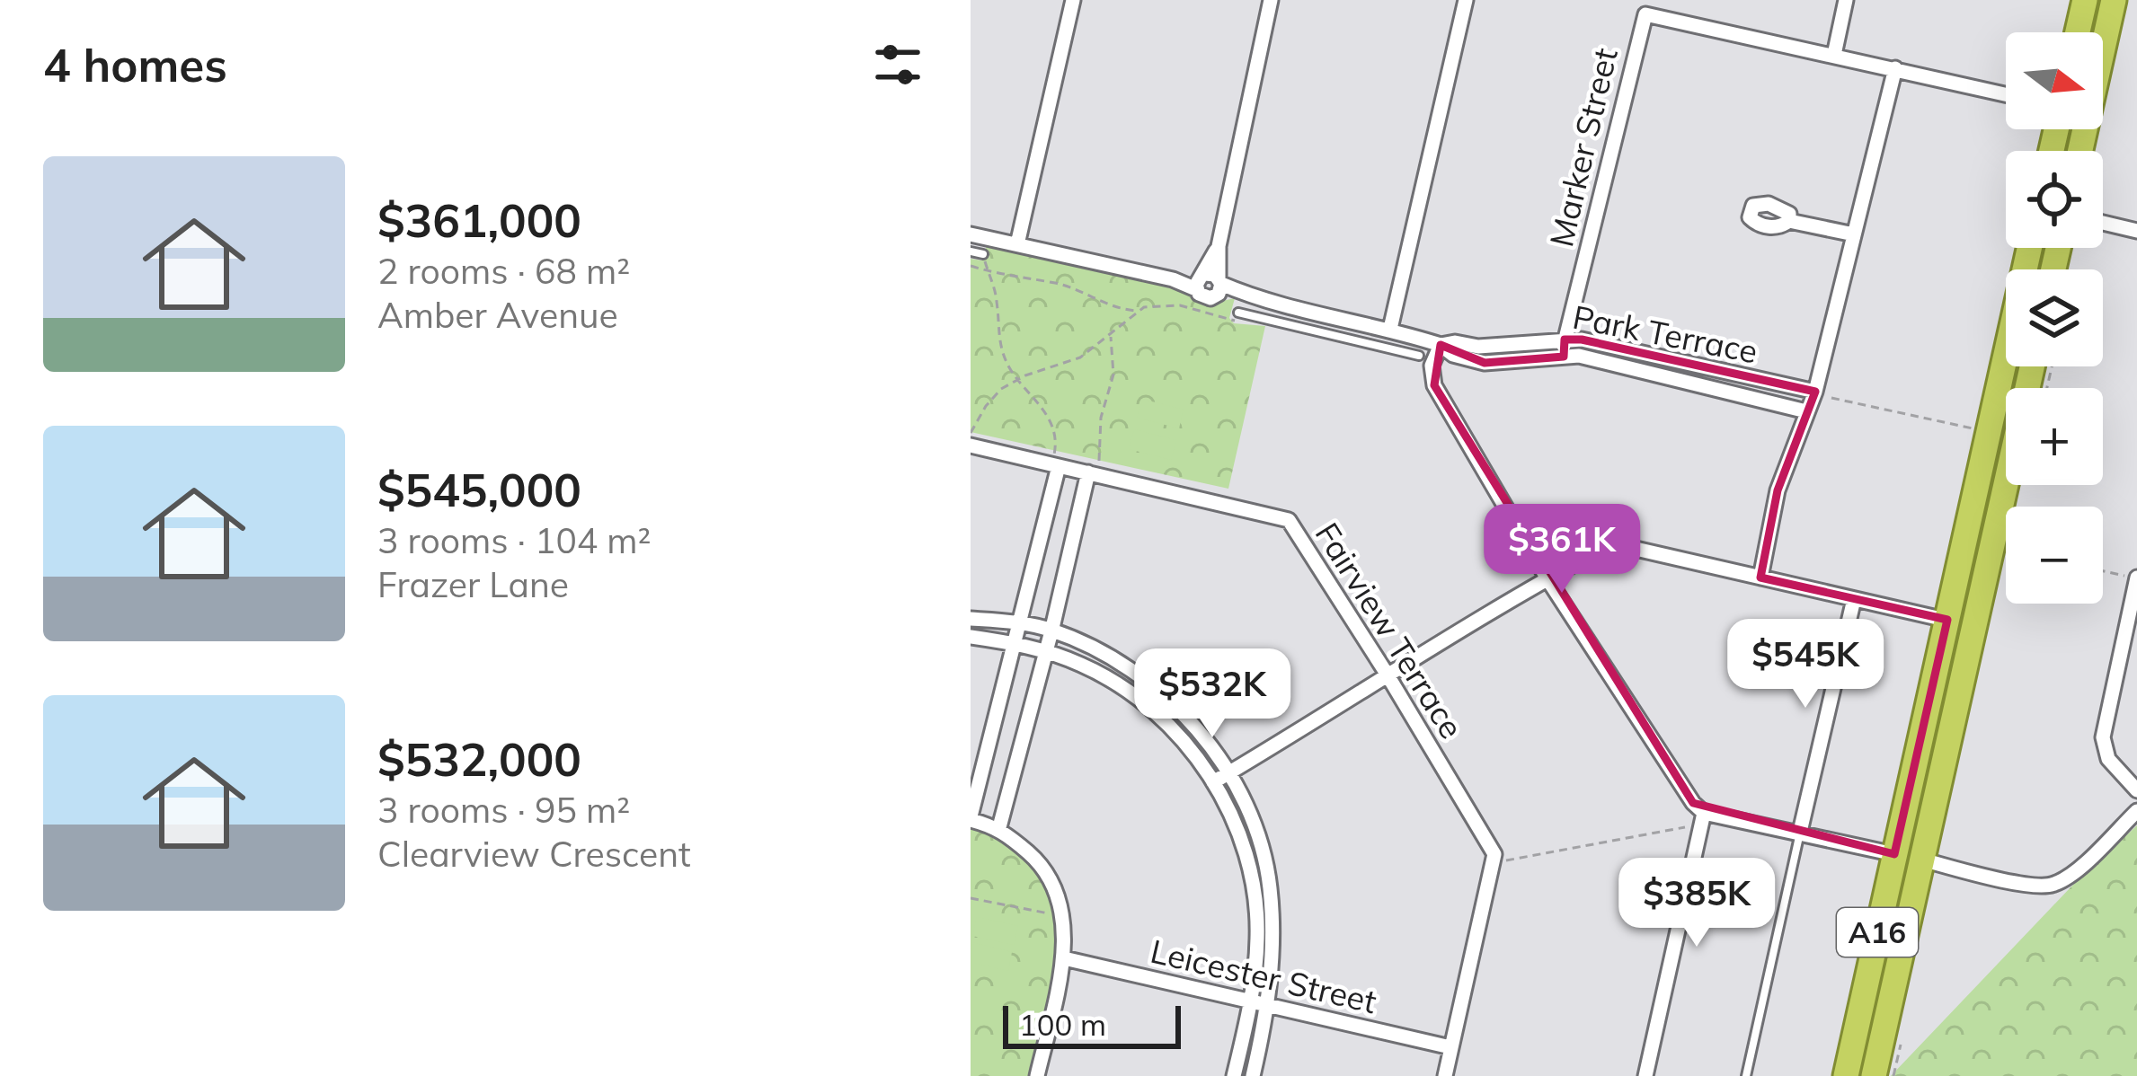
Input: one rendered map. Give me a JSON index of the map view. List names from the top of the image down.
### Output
{
  "streets": {
    "highway": ["A16"],
    "street": [
      "Marker Street",
      "Park Terrace",
      "Fairview Terrace",
      "Leicester Street"
    ]
  },
  "crossings": [
    ["Marker Street", "Park Terrace"]
  ],
  "scale_bar": "100 m",
  "north": "right",
  "page": {
    "heading": "4 homes",
    "map_buttons": ["+", "−"],
    "list": [
      {
        "name": "$361,000",
        "note": "2 rooms · 68 m² · Amber Avenue"
      },
      {
        "name": "$545,000",
        "note": "3 rooms · 104 m² · Frazer Lane"
      },
      {
        "name": "$532,000",
        "note": "3 rooms · 95 m² · Clearview Crescent"
      }
    ],
    "price": [
      "$361K",
      "$545K",
      "$532K",
      "$385K"
    ],
    "scale": "100 m"
  }
}
